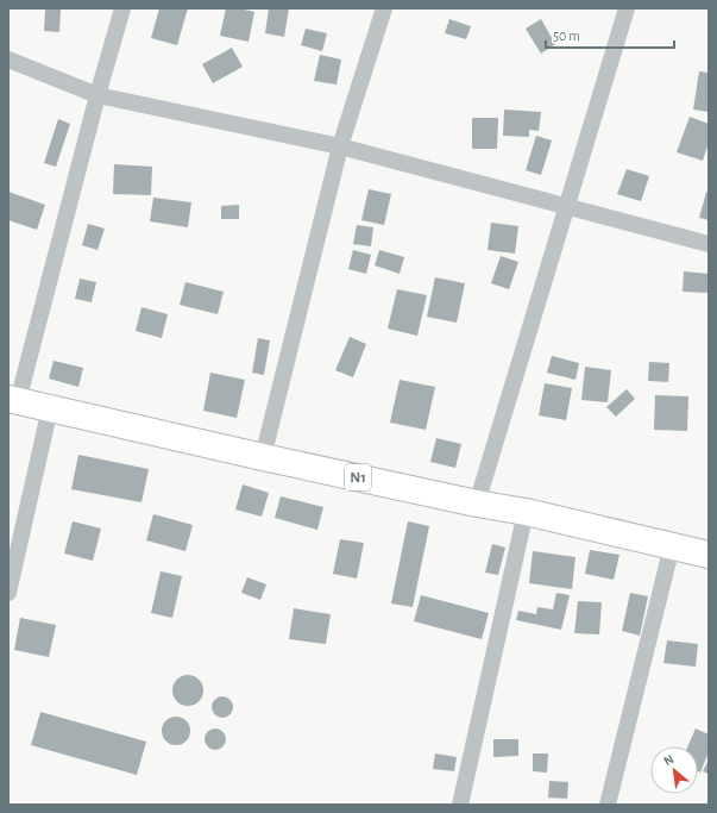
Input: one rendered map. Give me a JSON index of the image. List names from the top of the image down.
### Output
{
  "streets": {
    "highway": ["N1"]
  },
  "scale_bar": "50 m",
  "north": "top left"
}
